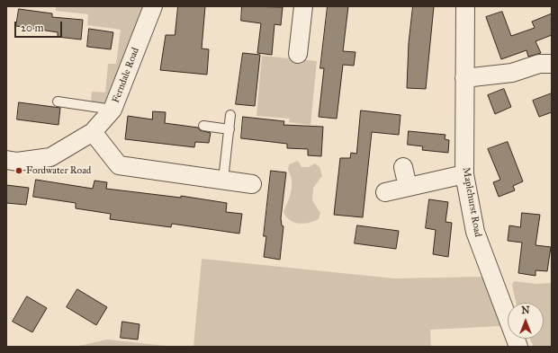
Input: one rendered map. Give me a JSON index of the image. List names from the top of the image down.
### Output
{
  "streets": {
    "street": ["Ferndale Road", "Maplehurst Road"]
  },
  "places": ["Fordwater Road"],
  "scale_bar": "20 m",
  "north": "top"
}
